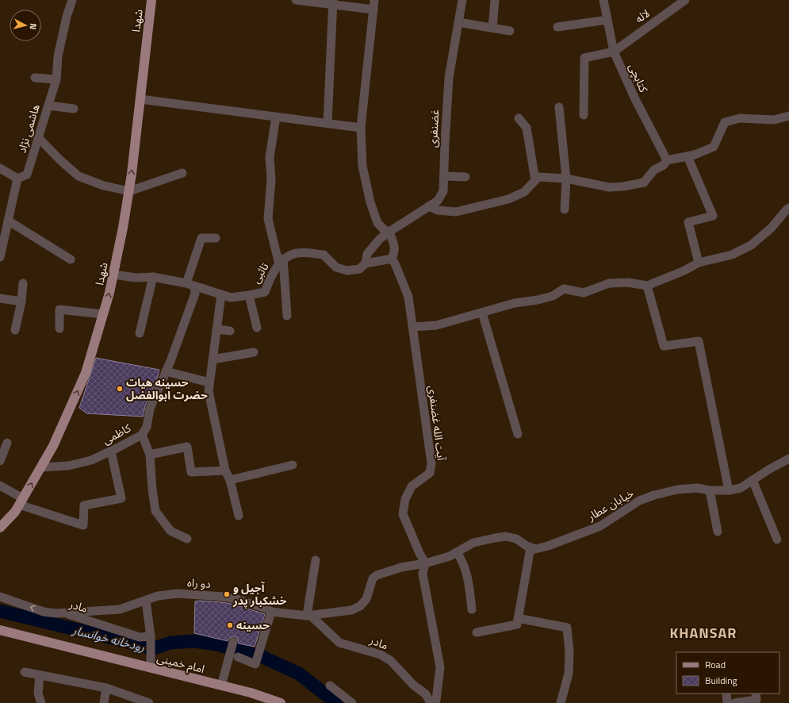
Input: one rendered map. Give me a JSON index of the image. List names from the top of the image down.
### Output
{
  "streets": {
    "main road": ["شهدا", "امام خمینی"],
    "street": [
      "لاله",
      "کتابچی",
      "هاشمی نژاد",
      "غضنفری",
      "تائبی",
      "آیت الله غضنفری",
      "کاظمی",
      "خیابان عطار",
      "دو راه",
      "مادر"
    ]
  },
  "crossings": [
    ["لاله", "کتابچی"],
    ["شهدا", "تائبی"],
    ["شهدا", "کاظمی"],
    ["غضنفری", "تائبی"],
    ["تائبی", "آیت الله غضنفری"],
    ["تائبی", "کاظمی"],
    ["آیت الله غضنفری", "دو راه"],
    ["دو راه", "مادر"]
  ],
  "one_way": ["شهدا"],
  "districts": ["KHANSAR"],
  "water": ["رودخانه خوانسار"],
  "places": ["حسینه هیات حضرت ابوالفضل", "آجیل و خشکبار پدر", "حسینه"],
  "legend": ["Road", "Building"],
  "north": "right"
}
